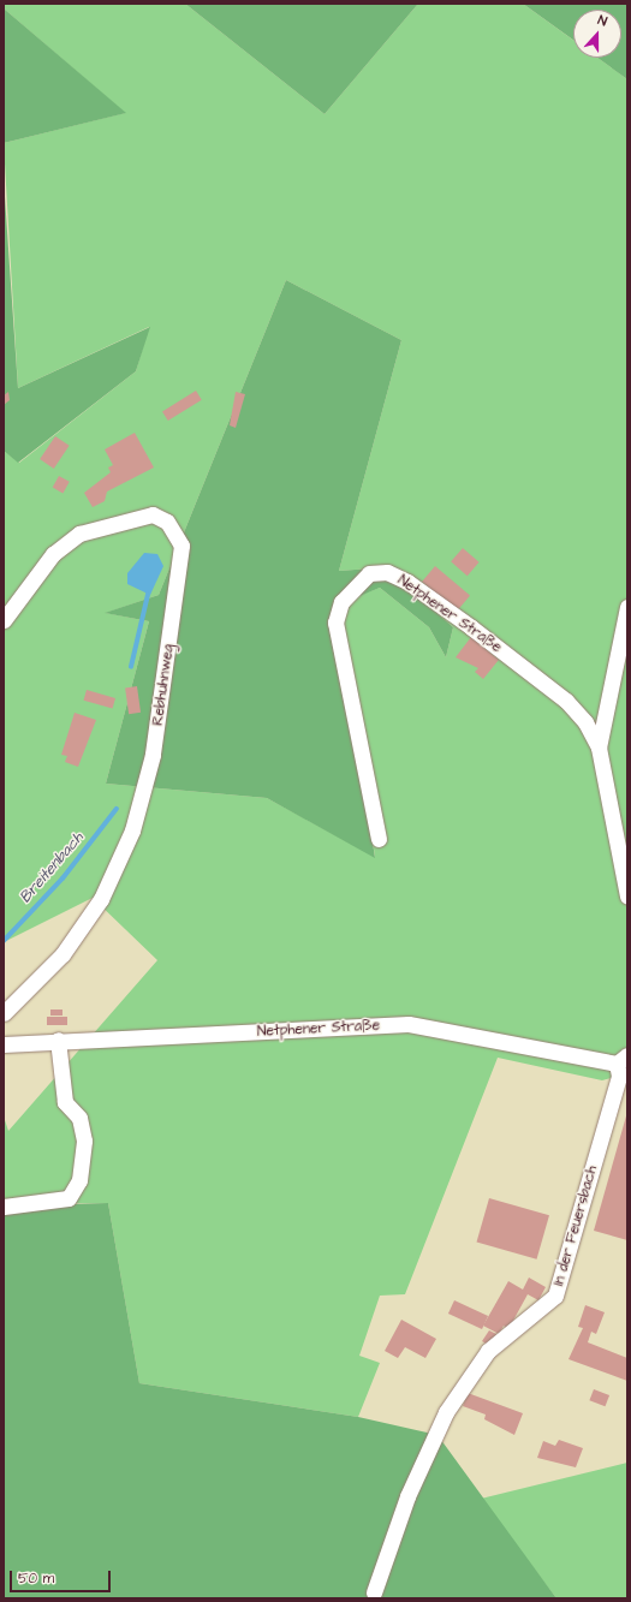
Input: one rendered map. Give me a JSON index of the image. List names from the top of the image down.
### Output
{
  "streets": {
    "street": ["Netphener Straße", "Rebhuhnweg", "In der Feuersbach"]
  },
  "crossings": [
    ["Netphener Straße", "In der Feuersbach"]
  ],
  "water": ["Breitenbach"],
  "scale_bar": "50 m",
  "north": "top"
}
